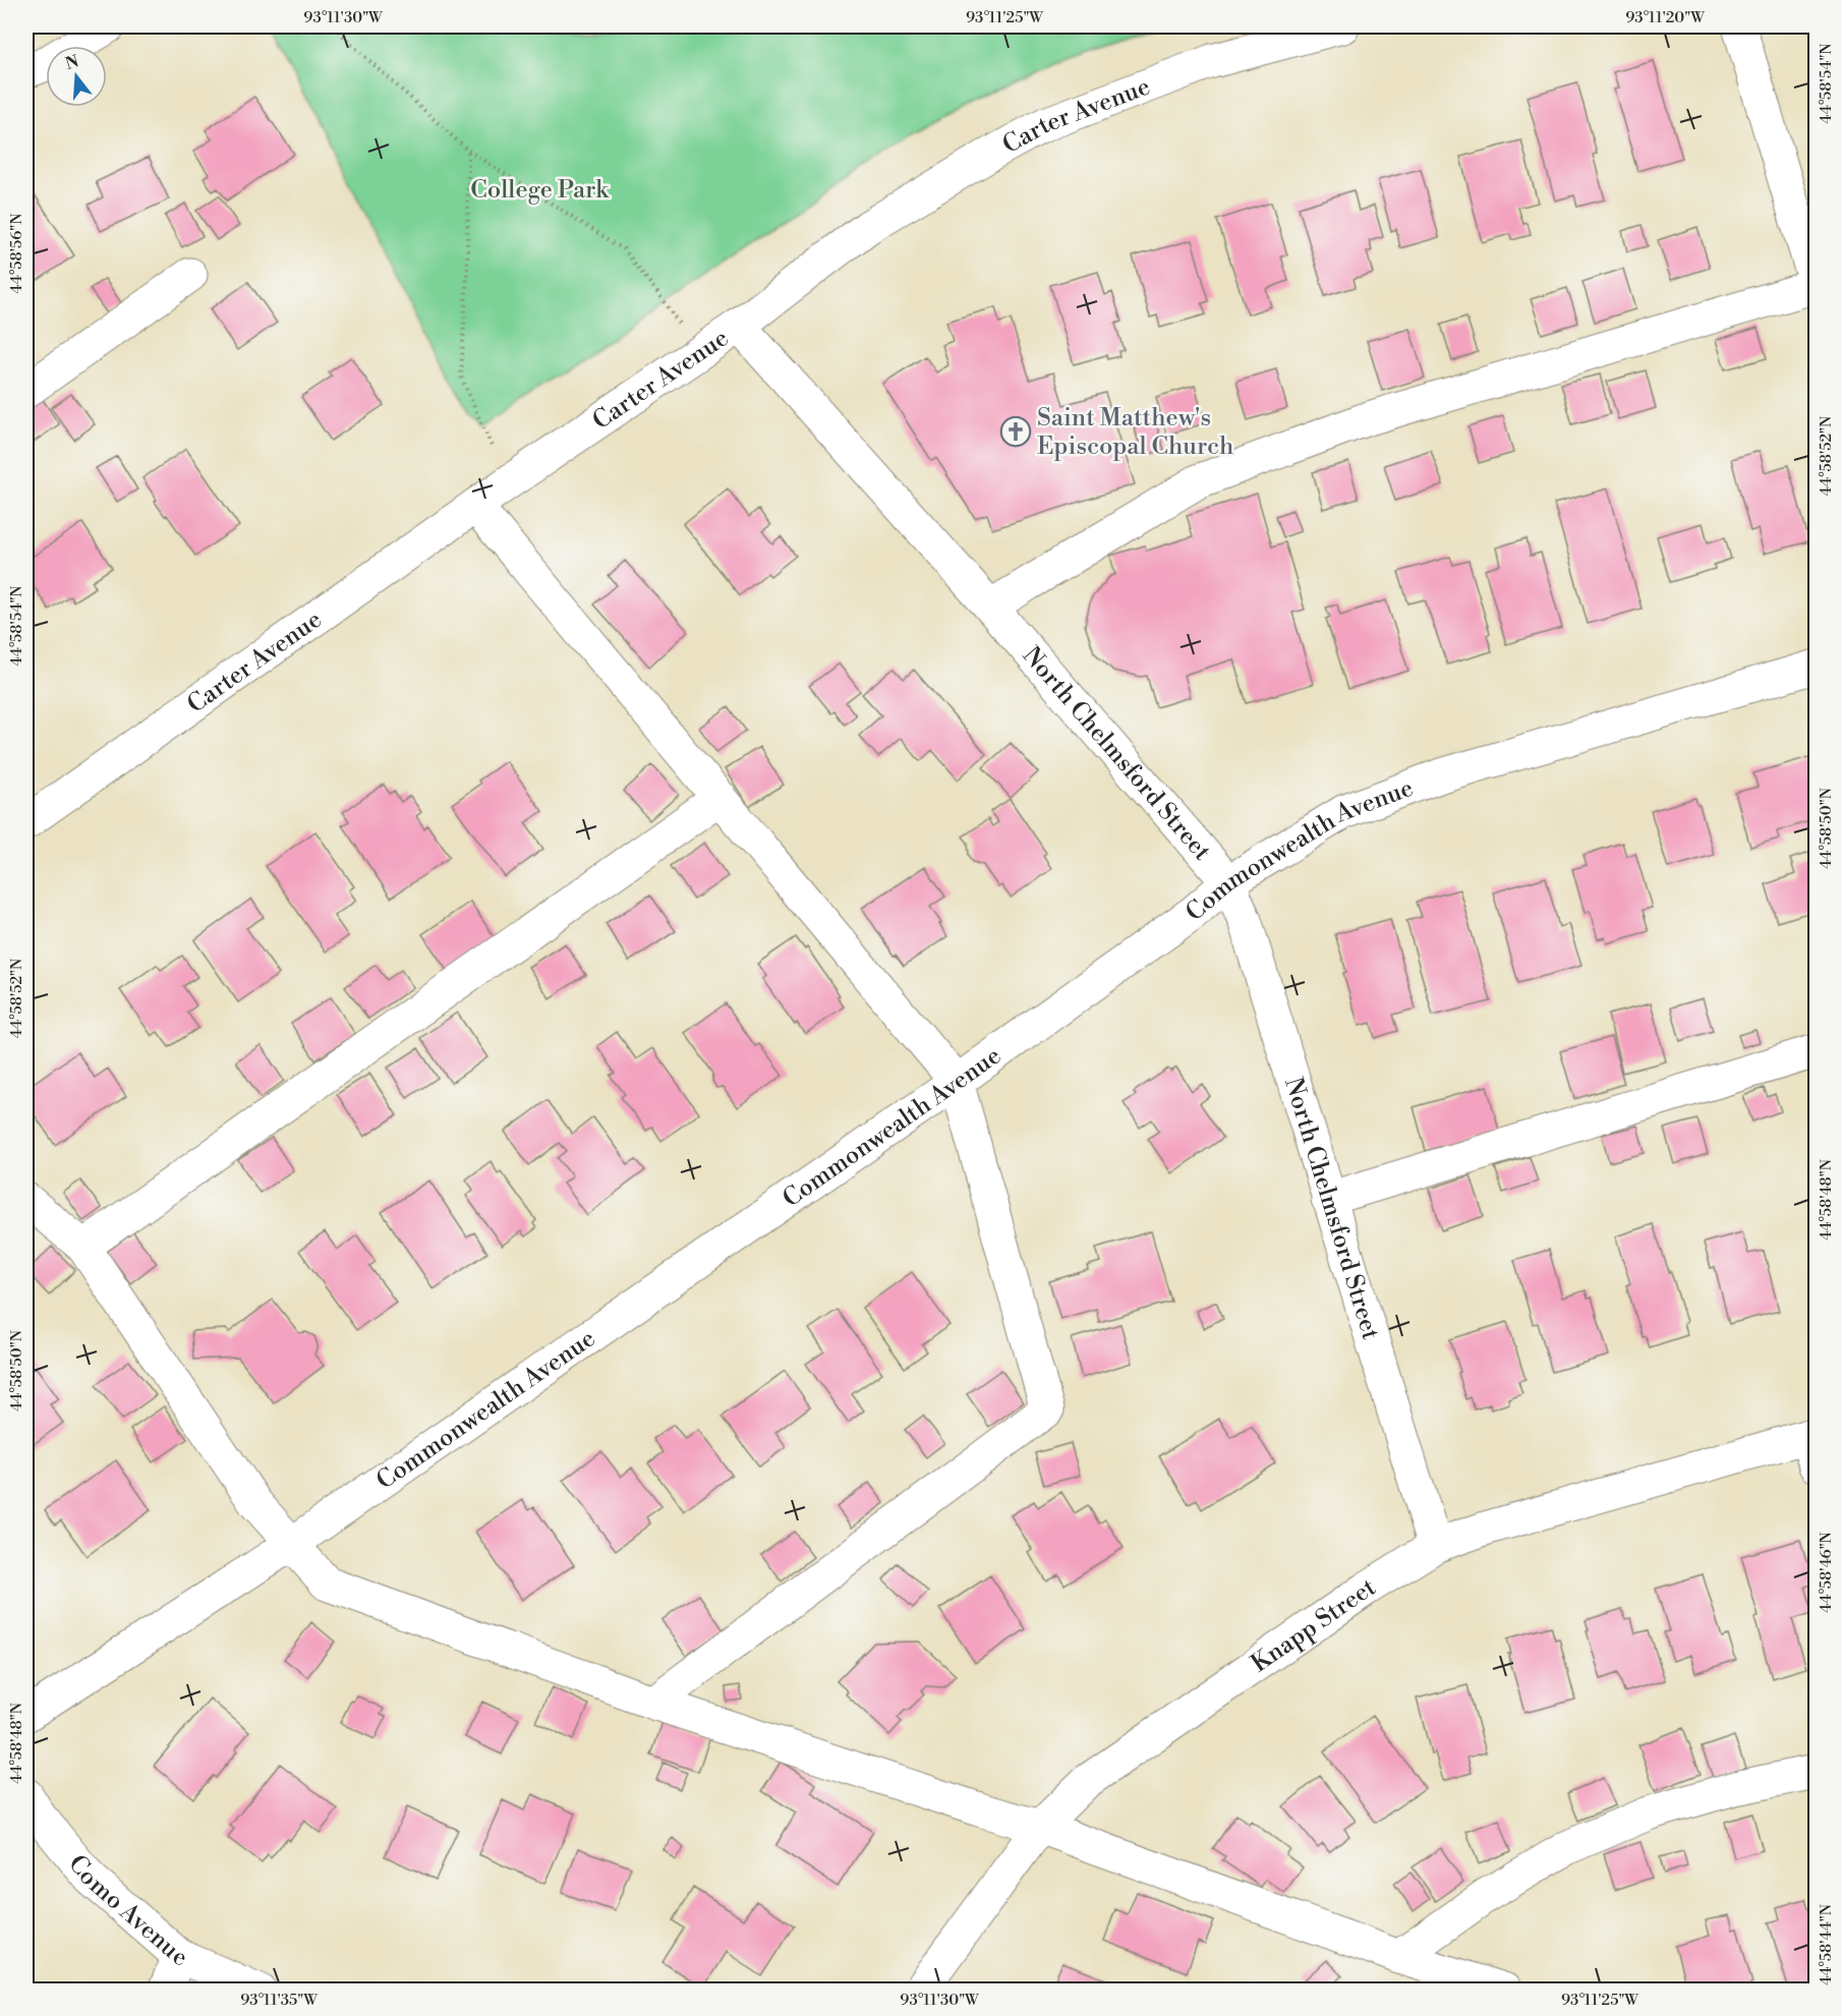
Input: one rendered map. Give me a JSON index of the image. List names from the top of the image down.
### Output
{
  "streets": {
    "street": [
      "Carter Avenue",
      "North Chelmsford Street",
      "Commonwealth Avenue",
      "Knapp Street",
      "Como Avenue"
    ]
  },
  "crossings": [
    ["Carter Avenue", "North Chelmsford Street"],
    ["North Chelmsford Street", "Commonwealth Avenue"],
    ["North Chelmsford Street", "Knapp Street"]
  ],
  "parks": ["College Park"],
  "places": {
    "church": ["Saint Matthew's Episcopal Church"]
  },
  "north": "top",
  "coordinates": [
    "93°11'30\"W",
    "93°11'25\"W",
    "93°11'20\"W",
    "44°58'54\"N",
    "44°58'56\"N",
    "44°58'52\"N",
    "44°58'50\"N",
    "44°58'48\"N",
    "44°58'46\"N",
    "44°58'44\"N",
    "93°11'35\"W"
  ]
}
